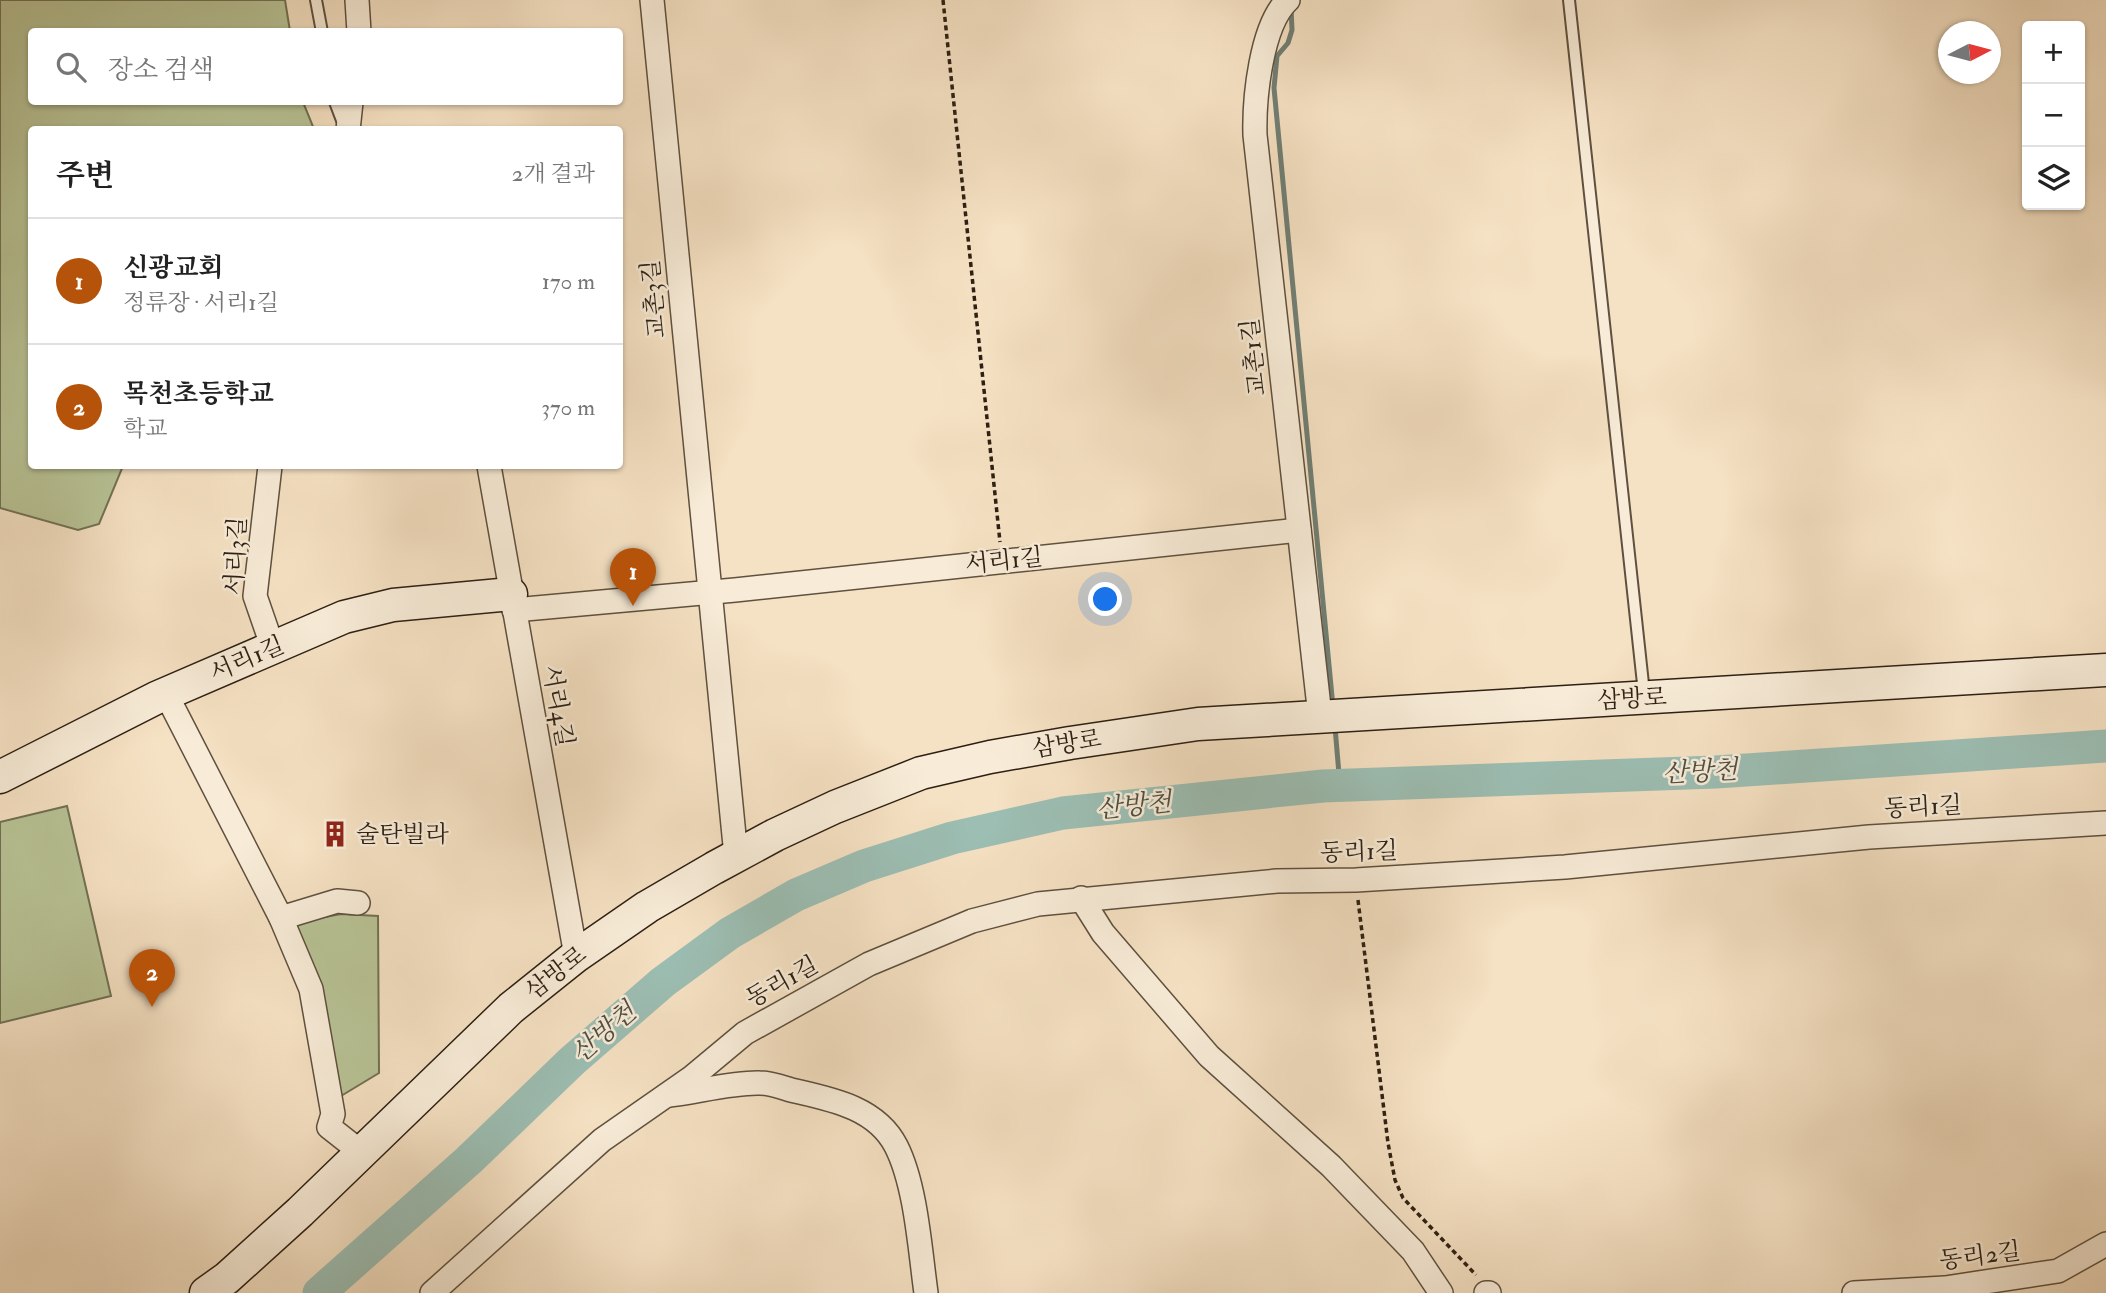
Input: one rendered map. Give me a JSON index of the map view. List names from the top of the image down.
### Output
{
  "streets": {
    "street": [
      "교촌3길",
      "교촌1길",
      "서리3길",
      "서리1길",
      "삼방로",
      "서리4길",
      "동리1길",
      "동리2길"
    ]
  },
  "crossings": [
    ["교촌3길", "서리1길"],
    ["교촌1길", "서리1길"],
    ["교촌1길", "삼방로"],
    ["서리3길", "서리1길"],
    ["서리1길", "서리4길"],
    ["삼방로", "서리4길"]
  ],
  "water": ["산방천"],
  "places": {
    "building": ["술탄빌라"]
  },
  "north": "right",
  "page": {
    "map_buttons": ["+", "−"],
    "search": "장소 검색",
    "heading": ["주변", "2개 결과"],
    "list": [
      {
        "mark": "1",
        "name": "신광교회",
        "note": "정류장 · 서리1길",
        "value": "170 m"
      },
      {
        "mark": "2",
        "name": "목천초등학교",
        "note": "학교",
        "value": "370 m"
      }
    ],
    "pins": ["1", "2"]
  }
}
